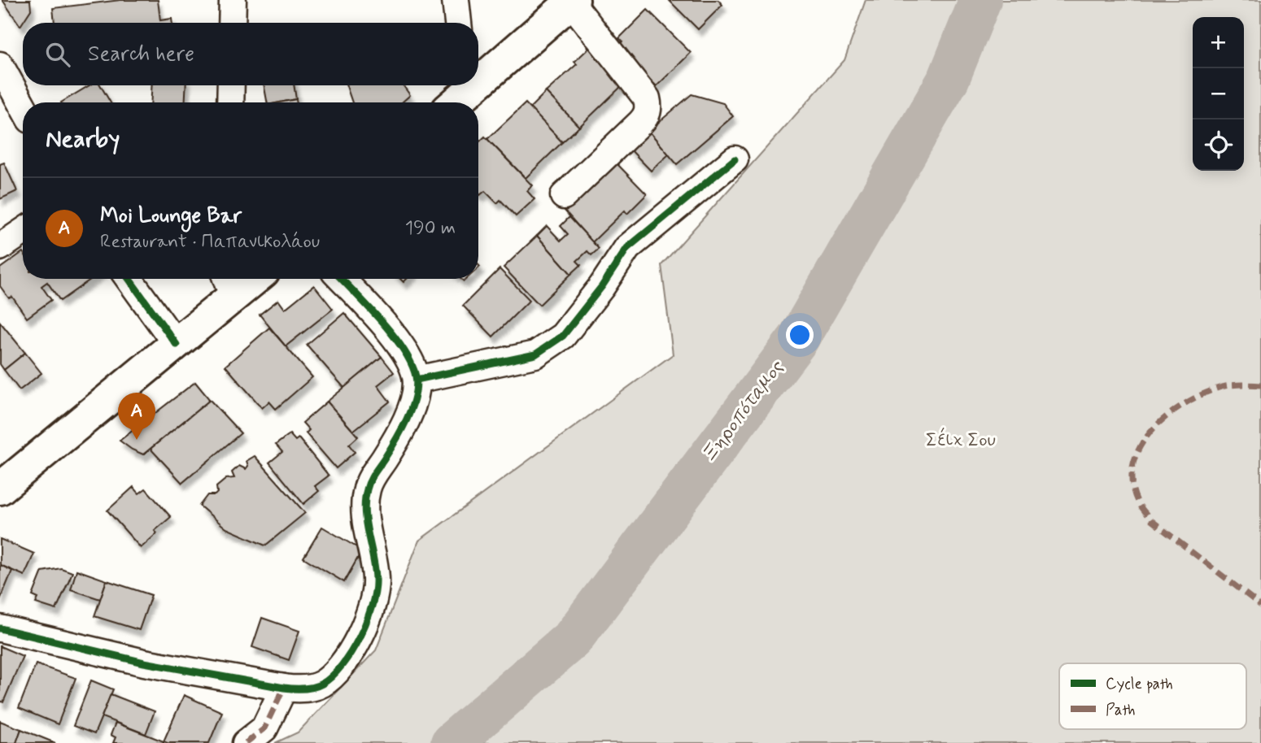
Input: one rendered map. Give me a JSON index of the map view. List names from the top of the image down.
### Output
{
  "water": ["Ξηροπόταμος"],
  "parks": ["Σέιχ Σου"],
  "legend": ["Cycle path", "Path"],
  "page": {
    "map_buttons": ["+", "−"],
    "search": "Search here",
    "heading": "Nearby",
    "list": [
      {
        "mark": "A",
        "name": "Moi Lounge Bar",
        "note": "Restaurant · Παπανικολάου",
        "value": "190 m"
      }
    ],
    "pins": "A"
  }
}
